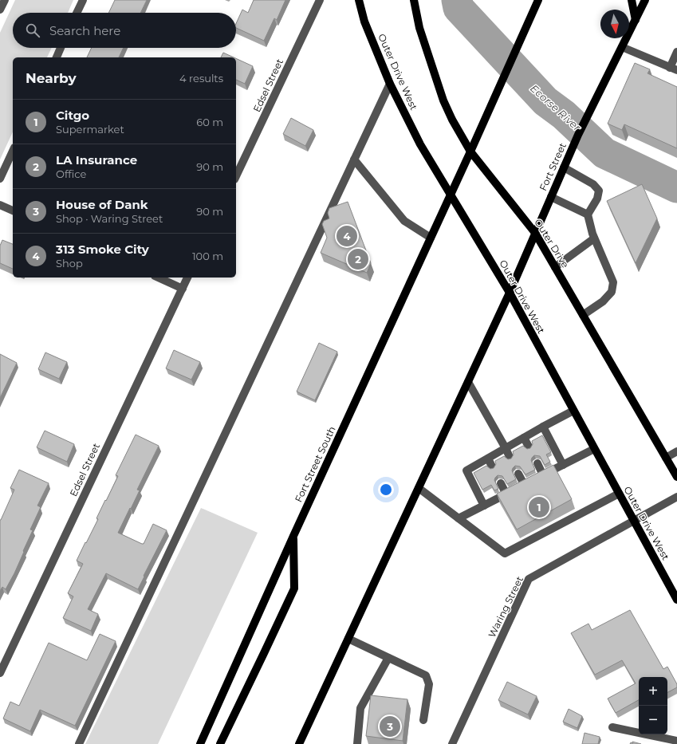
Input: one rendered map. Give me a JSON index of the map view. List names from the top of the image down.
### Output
{
  "streets": {
    "main road": [
      "Outer Drive West",
      "Fort Street",
      "Outer Drive",
      "Fort Street South"
    ],
    "street": ["Edsel Street", "Waring Street"]
  },
  "crossings": [
    ["Outer Drive West", "Fort Street"],
    ["Outer Drive West", "Fort Street South"],
    ["Outer Drive West", "Waring Street"],
    ["Fort Street", "Outer Drive"]
  ],
  "water": ["Ecorse River"],
  "north": "bottom",
  "page": {
    "search": "Search here",
    "heading": ["Nearby", "4 results"],
    "list": [
      {
        "mark": "1",
        "name": "Citgo",
        "note": "Supermarket",
        "value": "60 m"
      },
      {
        "mark": "2",
        "name": "LA Insurance",
        "note": "Office",
        "value": "90 m"
      },
      {
        "mark": "3",
        "name": "House of Dank",
        "note": "Shop · Waring Street",
        "value": "90 m"
      },
      {
        "mark": "4",
        "name": "313 Smoke City",
        "note": "Shop",
        "value": "100 m"
      }
    ],
    "pins": [
      "4",
      "2",
      "1",
      "3"
    ],
    "map_buttons": ["+", "−"]
  }
}
